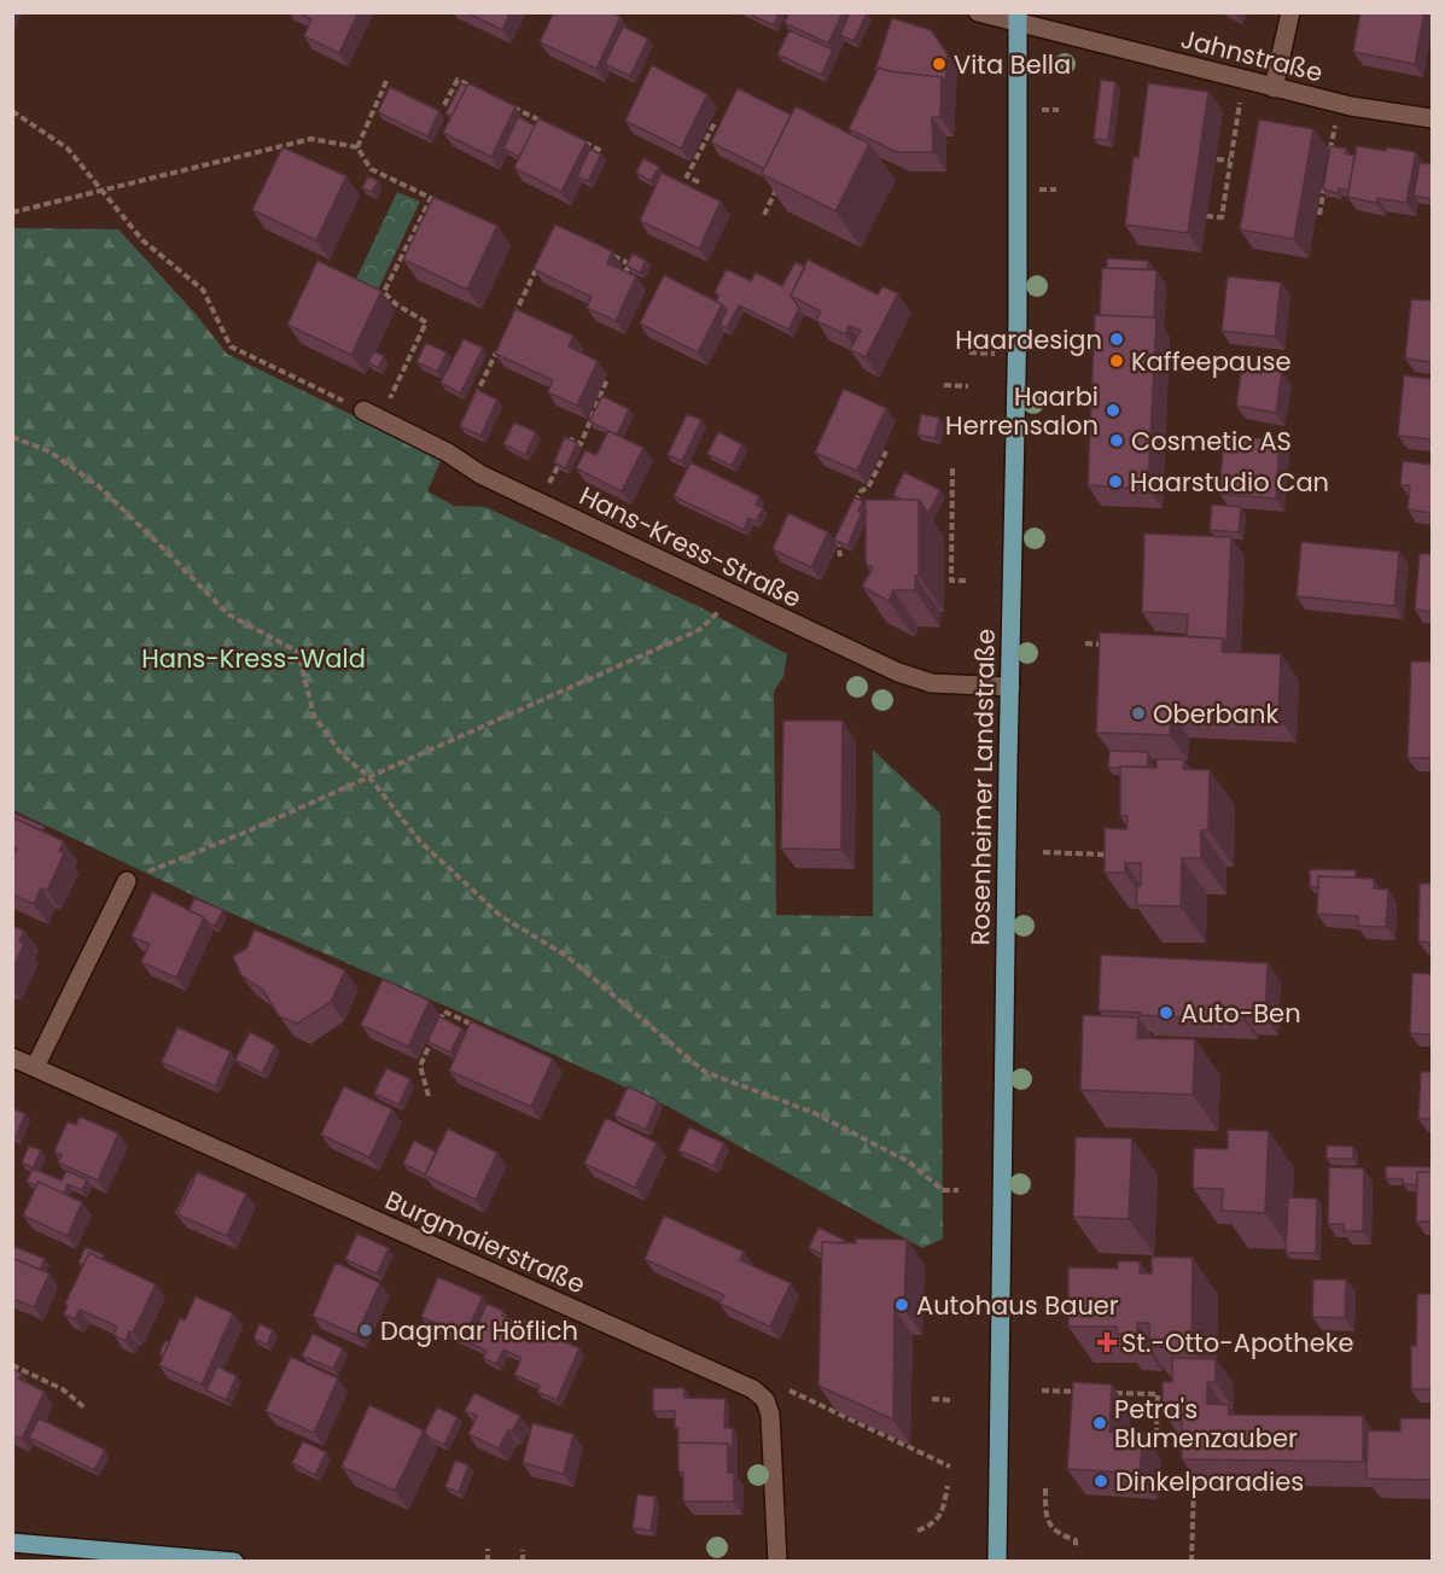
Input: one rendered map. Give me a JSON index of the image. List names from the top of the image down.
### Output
{
  "streets": {
    "main road": ["Rosenheimer Landstraße"],
    "street": ["Jahnstraße", "Hans-Kress-Straße", "Burgmaierstraße"]
  },
  "crossings": [
    ["Jahnstraße", "Rosenheimer Landstraße"],
    ["Hans-Kress-Straße", "Rosenheimer Landstraße"]
  ],
  "parks": ["Hans-Kress-Wald"],
  "places": {
    "other": [
      "Vita Bella",
      "Haardesign",
      "Kaffeepause",
      "Haarbi Herrensalon",
      "Cosmetic AS",
      "Haarstudio Can",
      "Oberbank",
      "Auto-Ben",
      "Autohaus Bauer",
      "Dagmar Höflich",
      "Petra's Blumenzauber",
      "Dinkelparadies"
    ],
    "health": ["St.-Otto-Apotheke"]
  }
}
